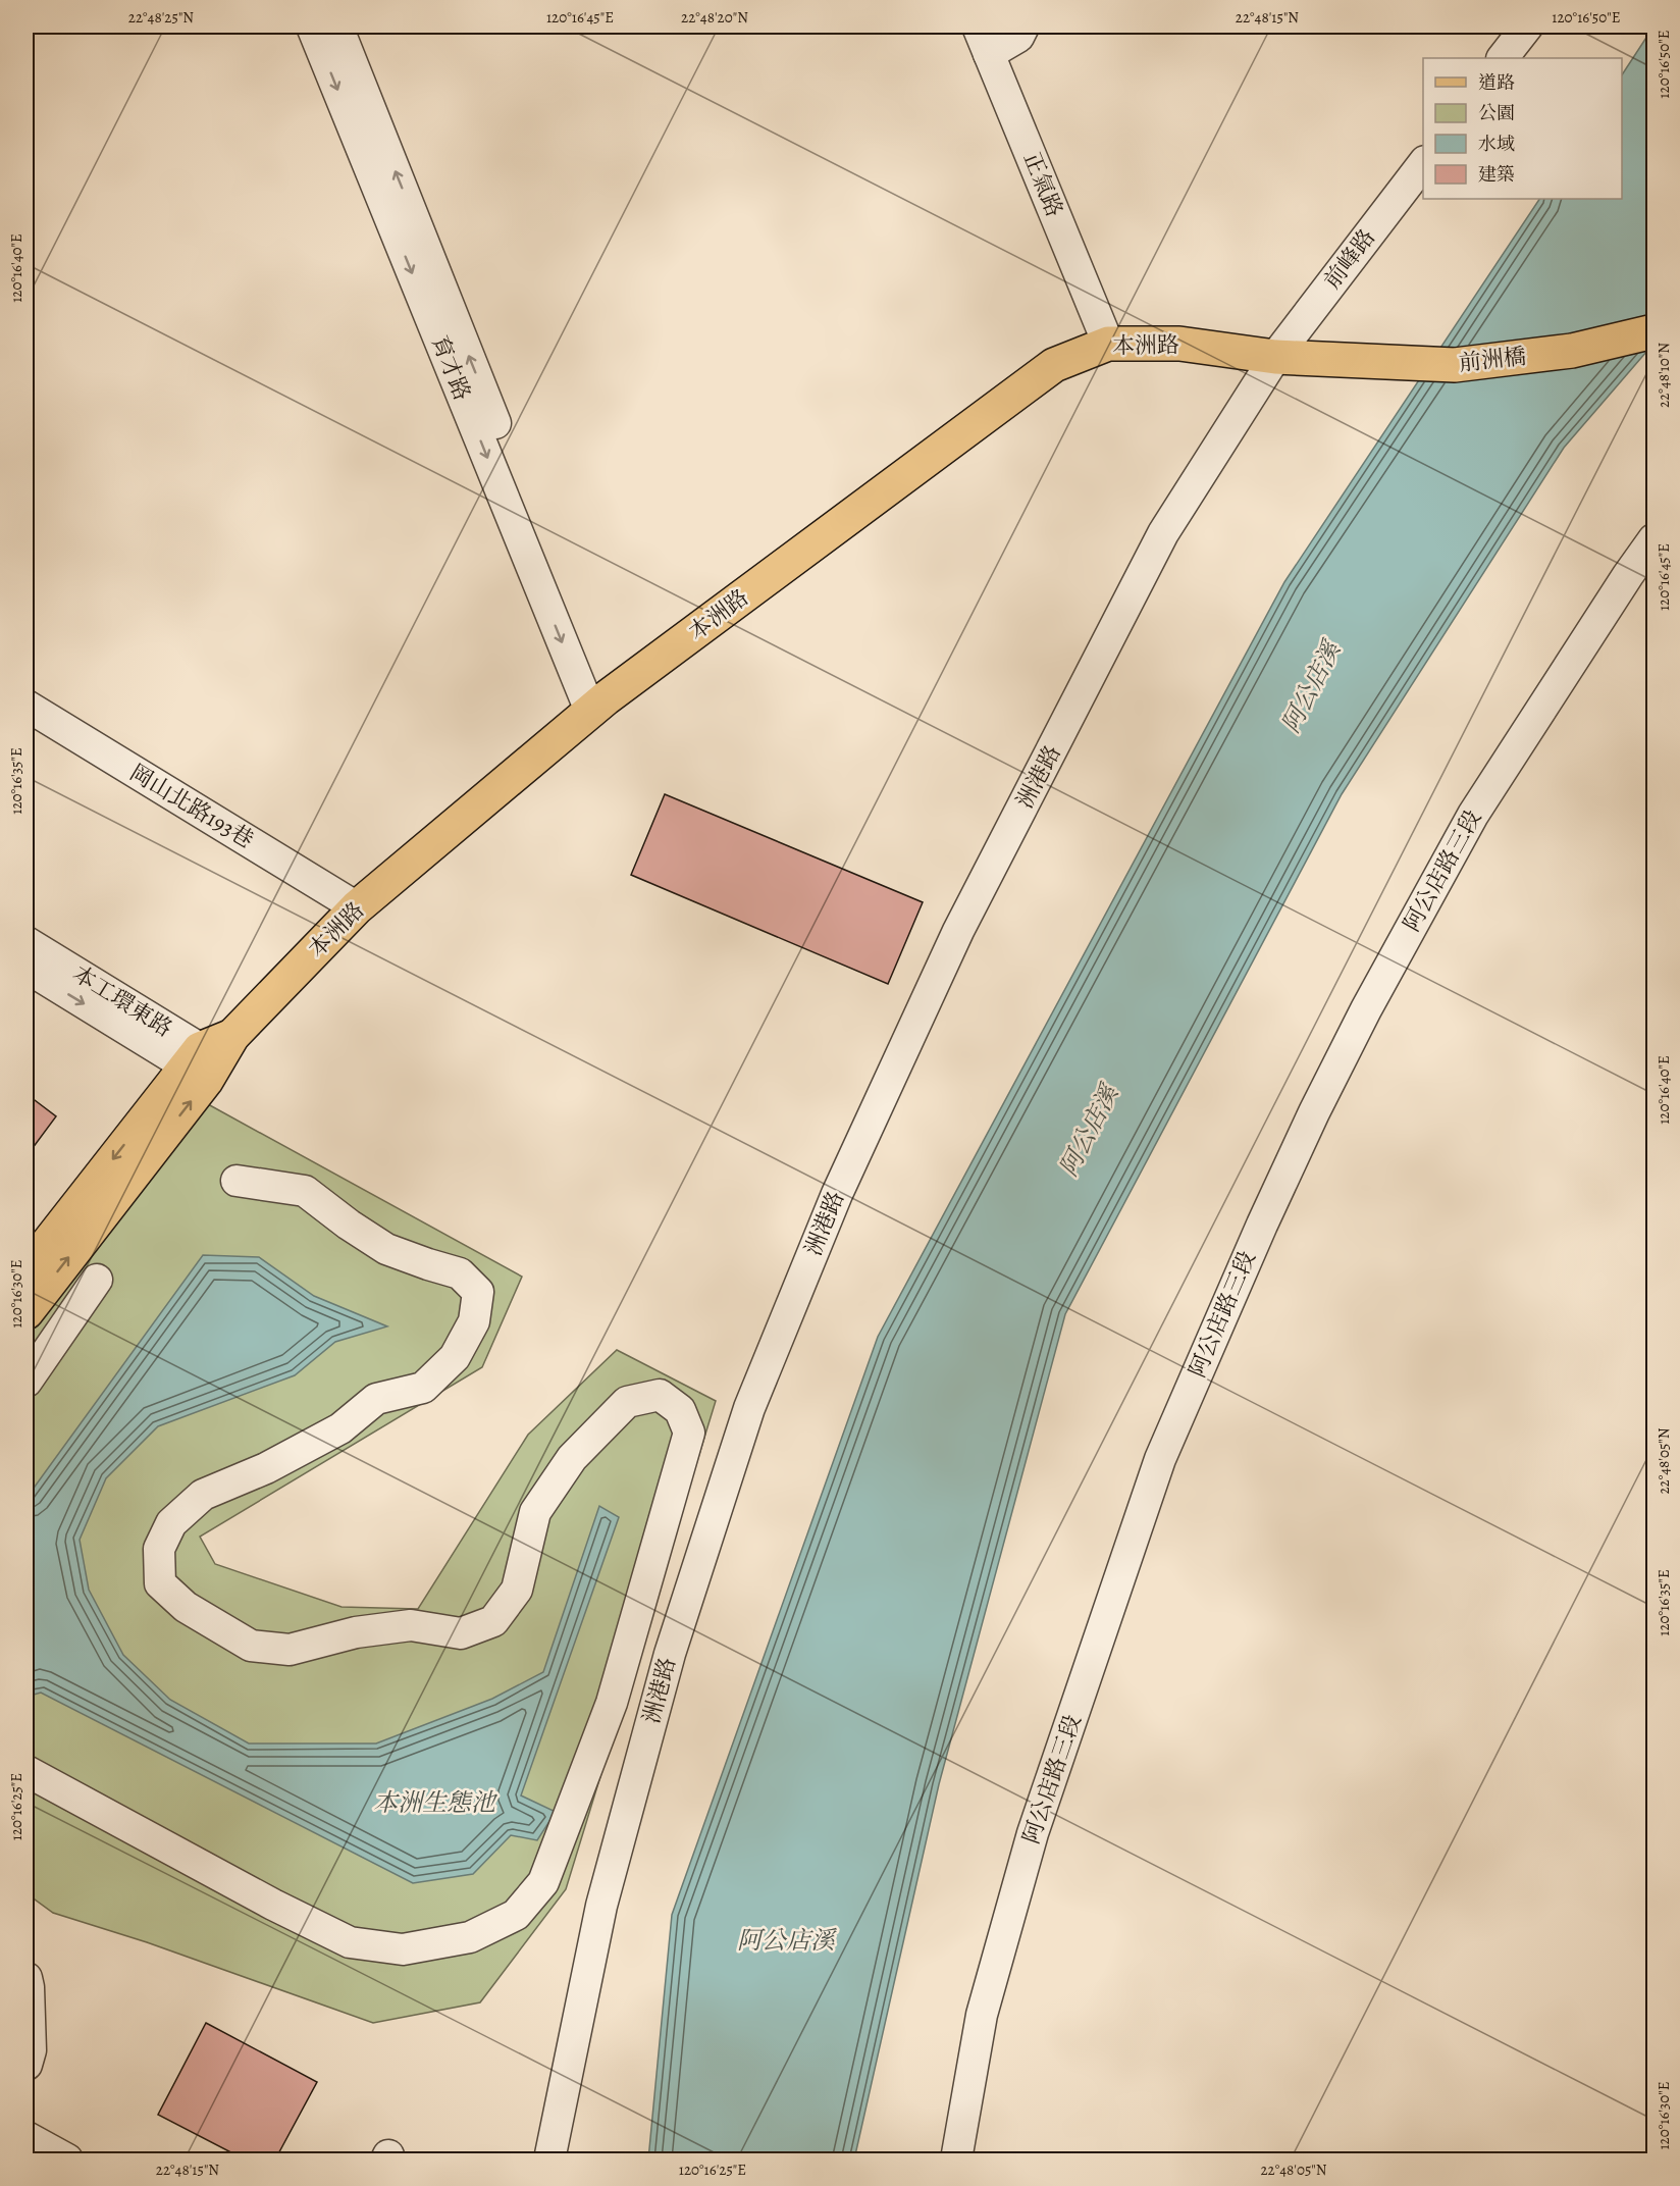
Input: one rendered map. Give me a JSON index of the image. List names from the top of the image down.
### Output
{
  "streets": {
    "main road": ["本洲路", "前洲橋"],
    "street": [
      "正氣路",
      "前峰路",
      "育才路",
      "洲港路",
      "岡山北路193巷",
      "阿公店路三段",
      "本工環東路"
    ]
  },
  "crossings": [
    ["正氣路", "本洲路"],
    ["前峰路", "本洲路"],
    ["前峰路", "前洲橋"],
    ["前峰路", "洲港路"],
    ["本洲路", "前洲橋"],
    ["本洲路", "育才路"],
    ["本洲路", "洲港路"],
    ["本洲路", "岡山北路193巷"],
    ["本洲路", "本工環東路"],
    ["前洲橋", "洲港路"]
  ],
  "water": ["阿公店溪", "本洲生態池"],
  "legend": [
    "道路",
    "公園",
    "水域",
    "建築"
  ],
  "coordinates": [
    "22°48'25\"N",
    "120°16'45\"E",
    "22°48'20\"N",
    "22°48'15\"N",
    "120°16'50\"E",
    "120°16'40\"E",
    "22°48'10\"N",
    "120°16'35\"E",
    "120°16'30\"E",
    "22°48'05\"N",
    "120°16'25\"E"
  ]
}
